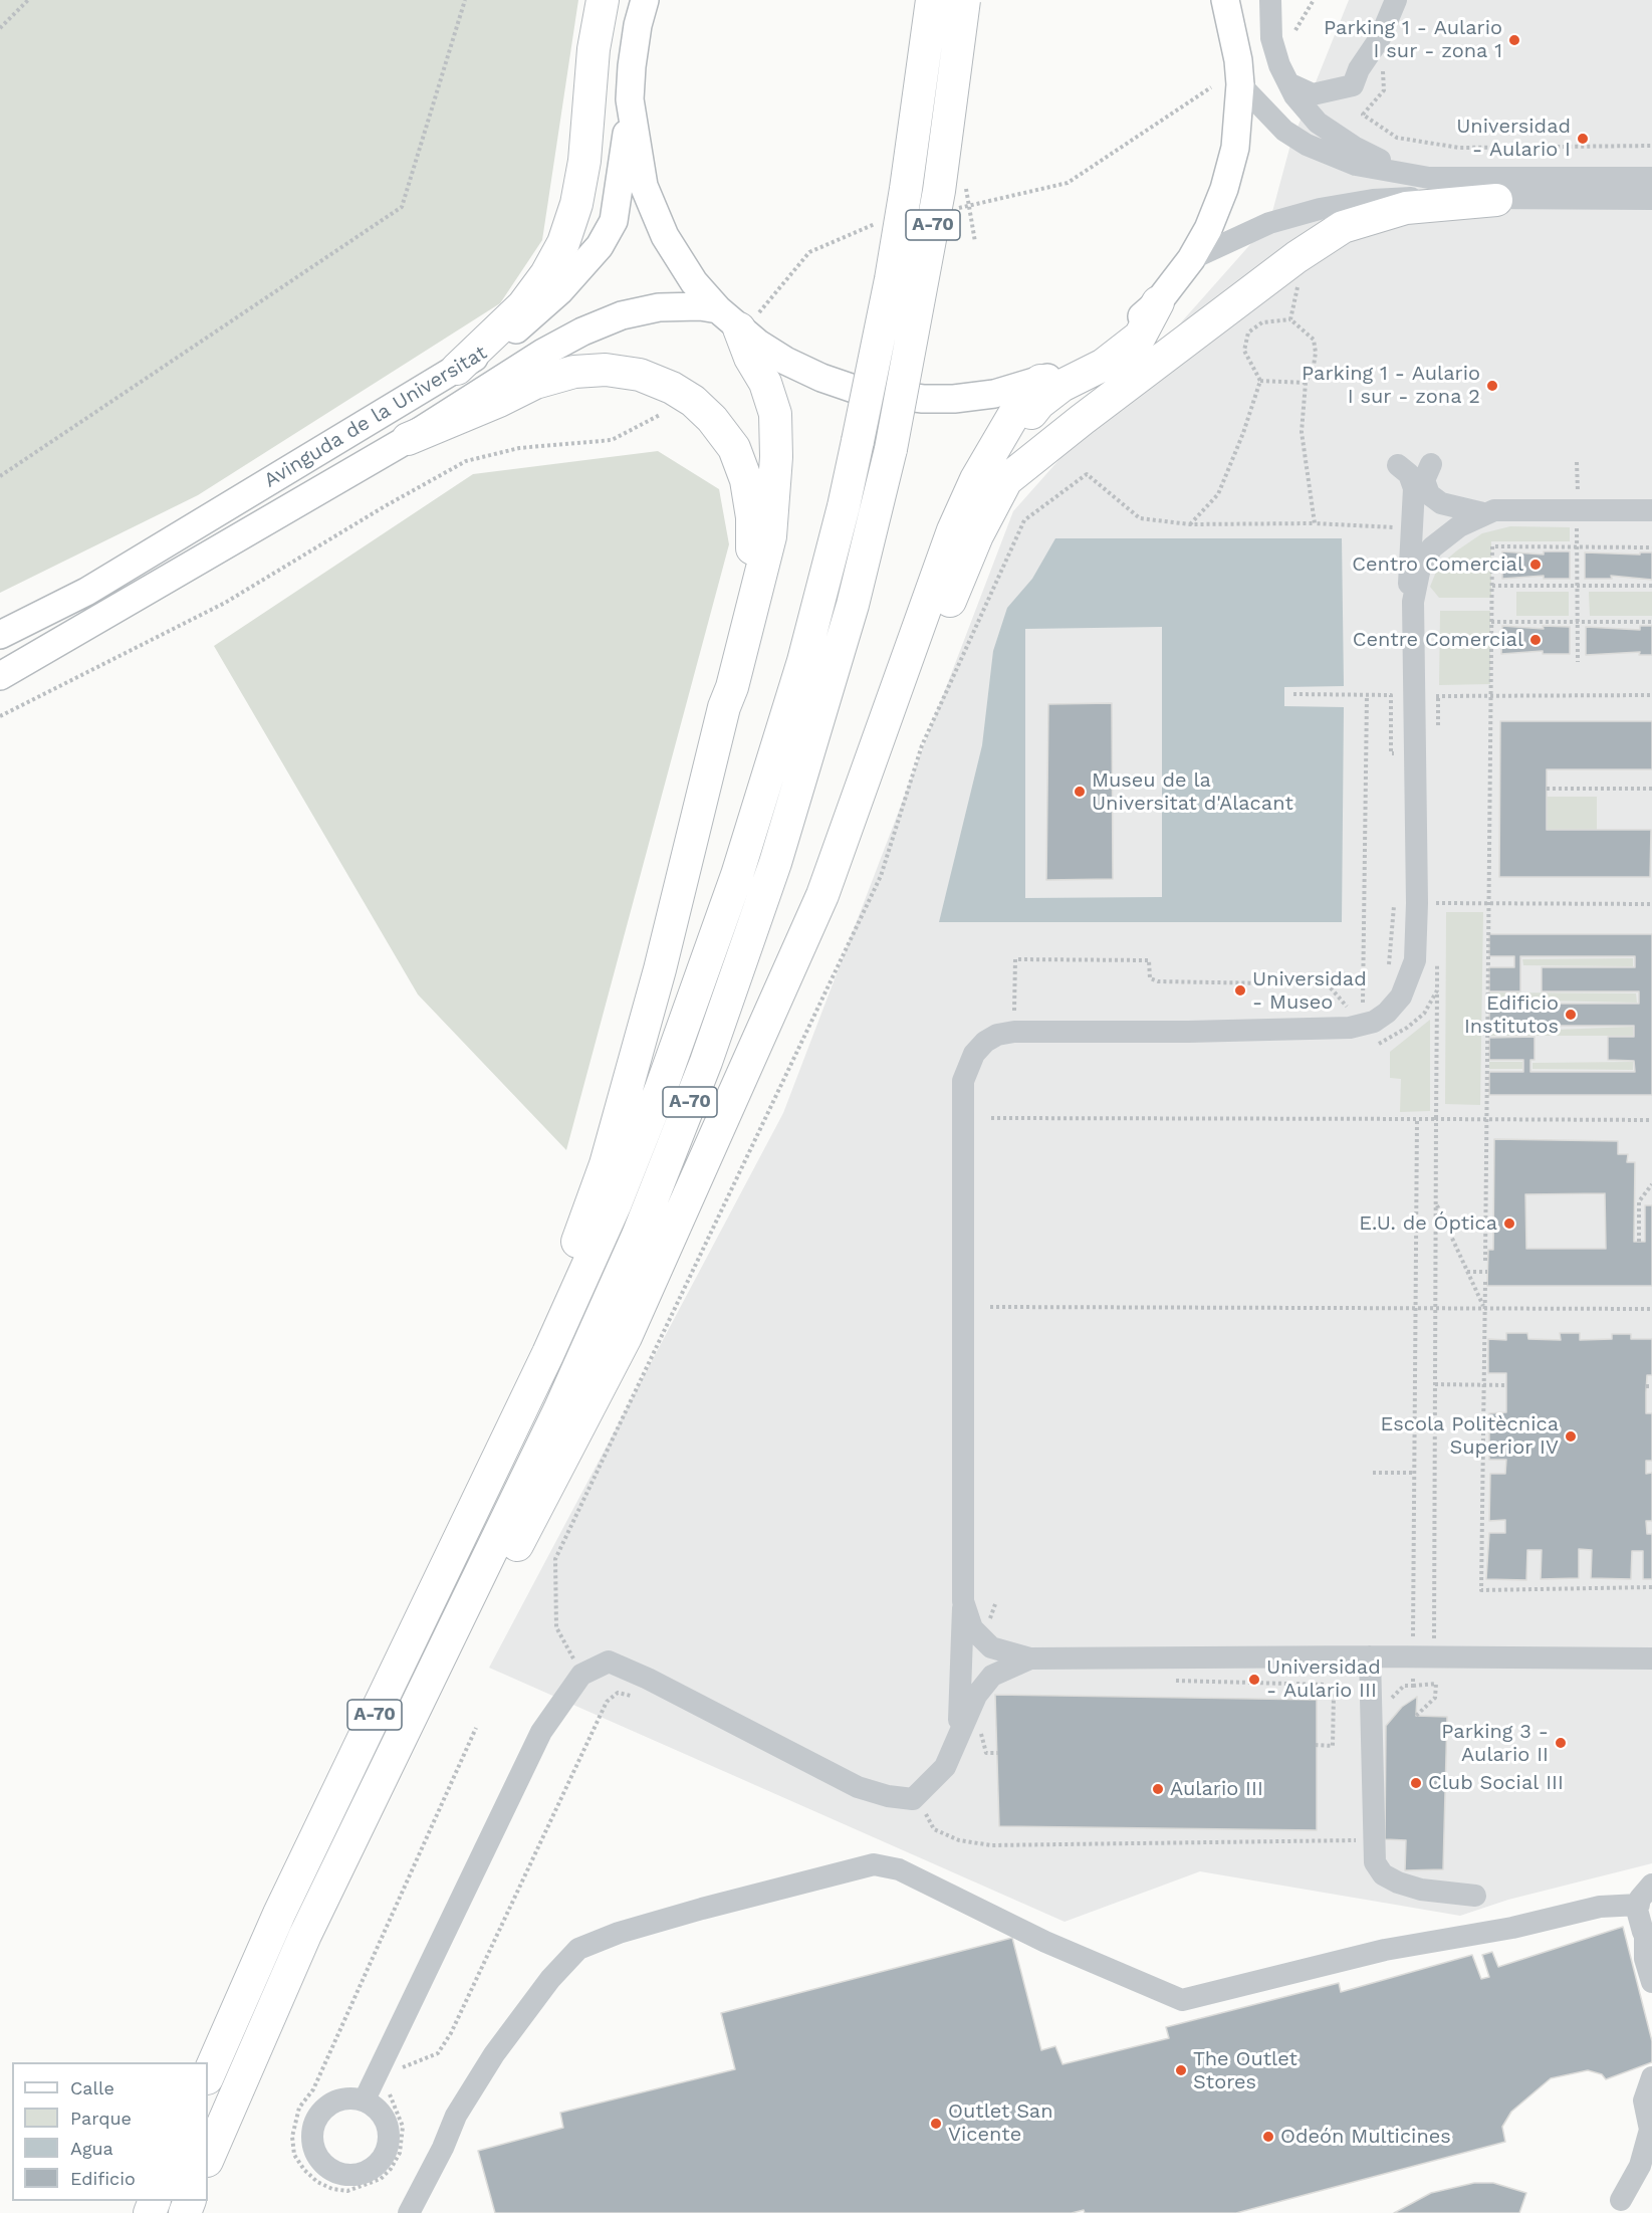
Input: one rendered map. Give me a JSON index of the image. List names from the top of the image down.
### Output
{
  "streets": {
    "highway": ["A-70"],
    "main road": ["Avinguda de la Universitat"]
  },
  "places": [
    "Parking 1 - Aulario I sur - zona 1",
    "Universidad - Aulario I",
    "Parking 1 - Aulario I sur - zona 2",
    "Centro Comercial",
    "Centre Comercial",
    "Museu de la Universitat d'Alacant",
    "Universidad - Museo",
    "Edificio Institutos",
    "E.U. de Óptica",
    "Escola Politècnica Superior IV",
    "Universidad - Aulario III",
    "Parking 3 - Aulario II",
    "Club Social III",
    "Aulario III",
    "The Outlet Stores",
    "Outlet San Vicente",
    "Odeón Multicines"
  ],
  "legend": [
    "Calle",
    "Parque",
    "Agua",
    "Edificio"
  ]
}
